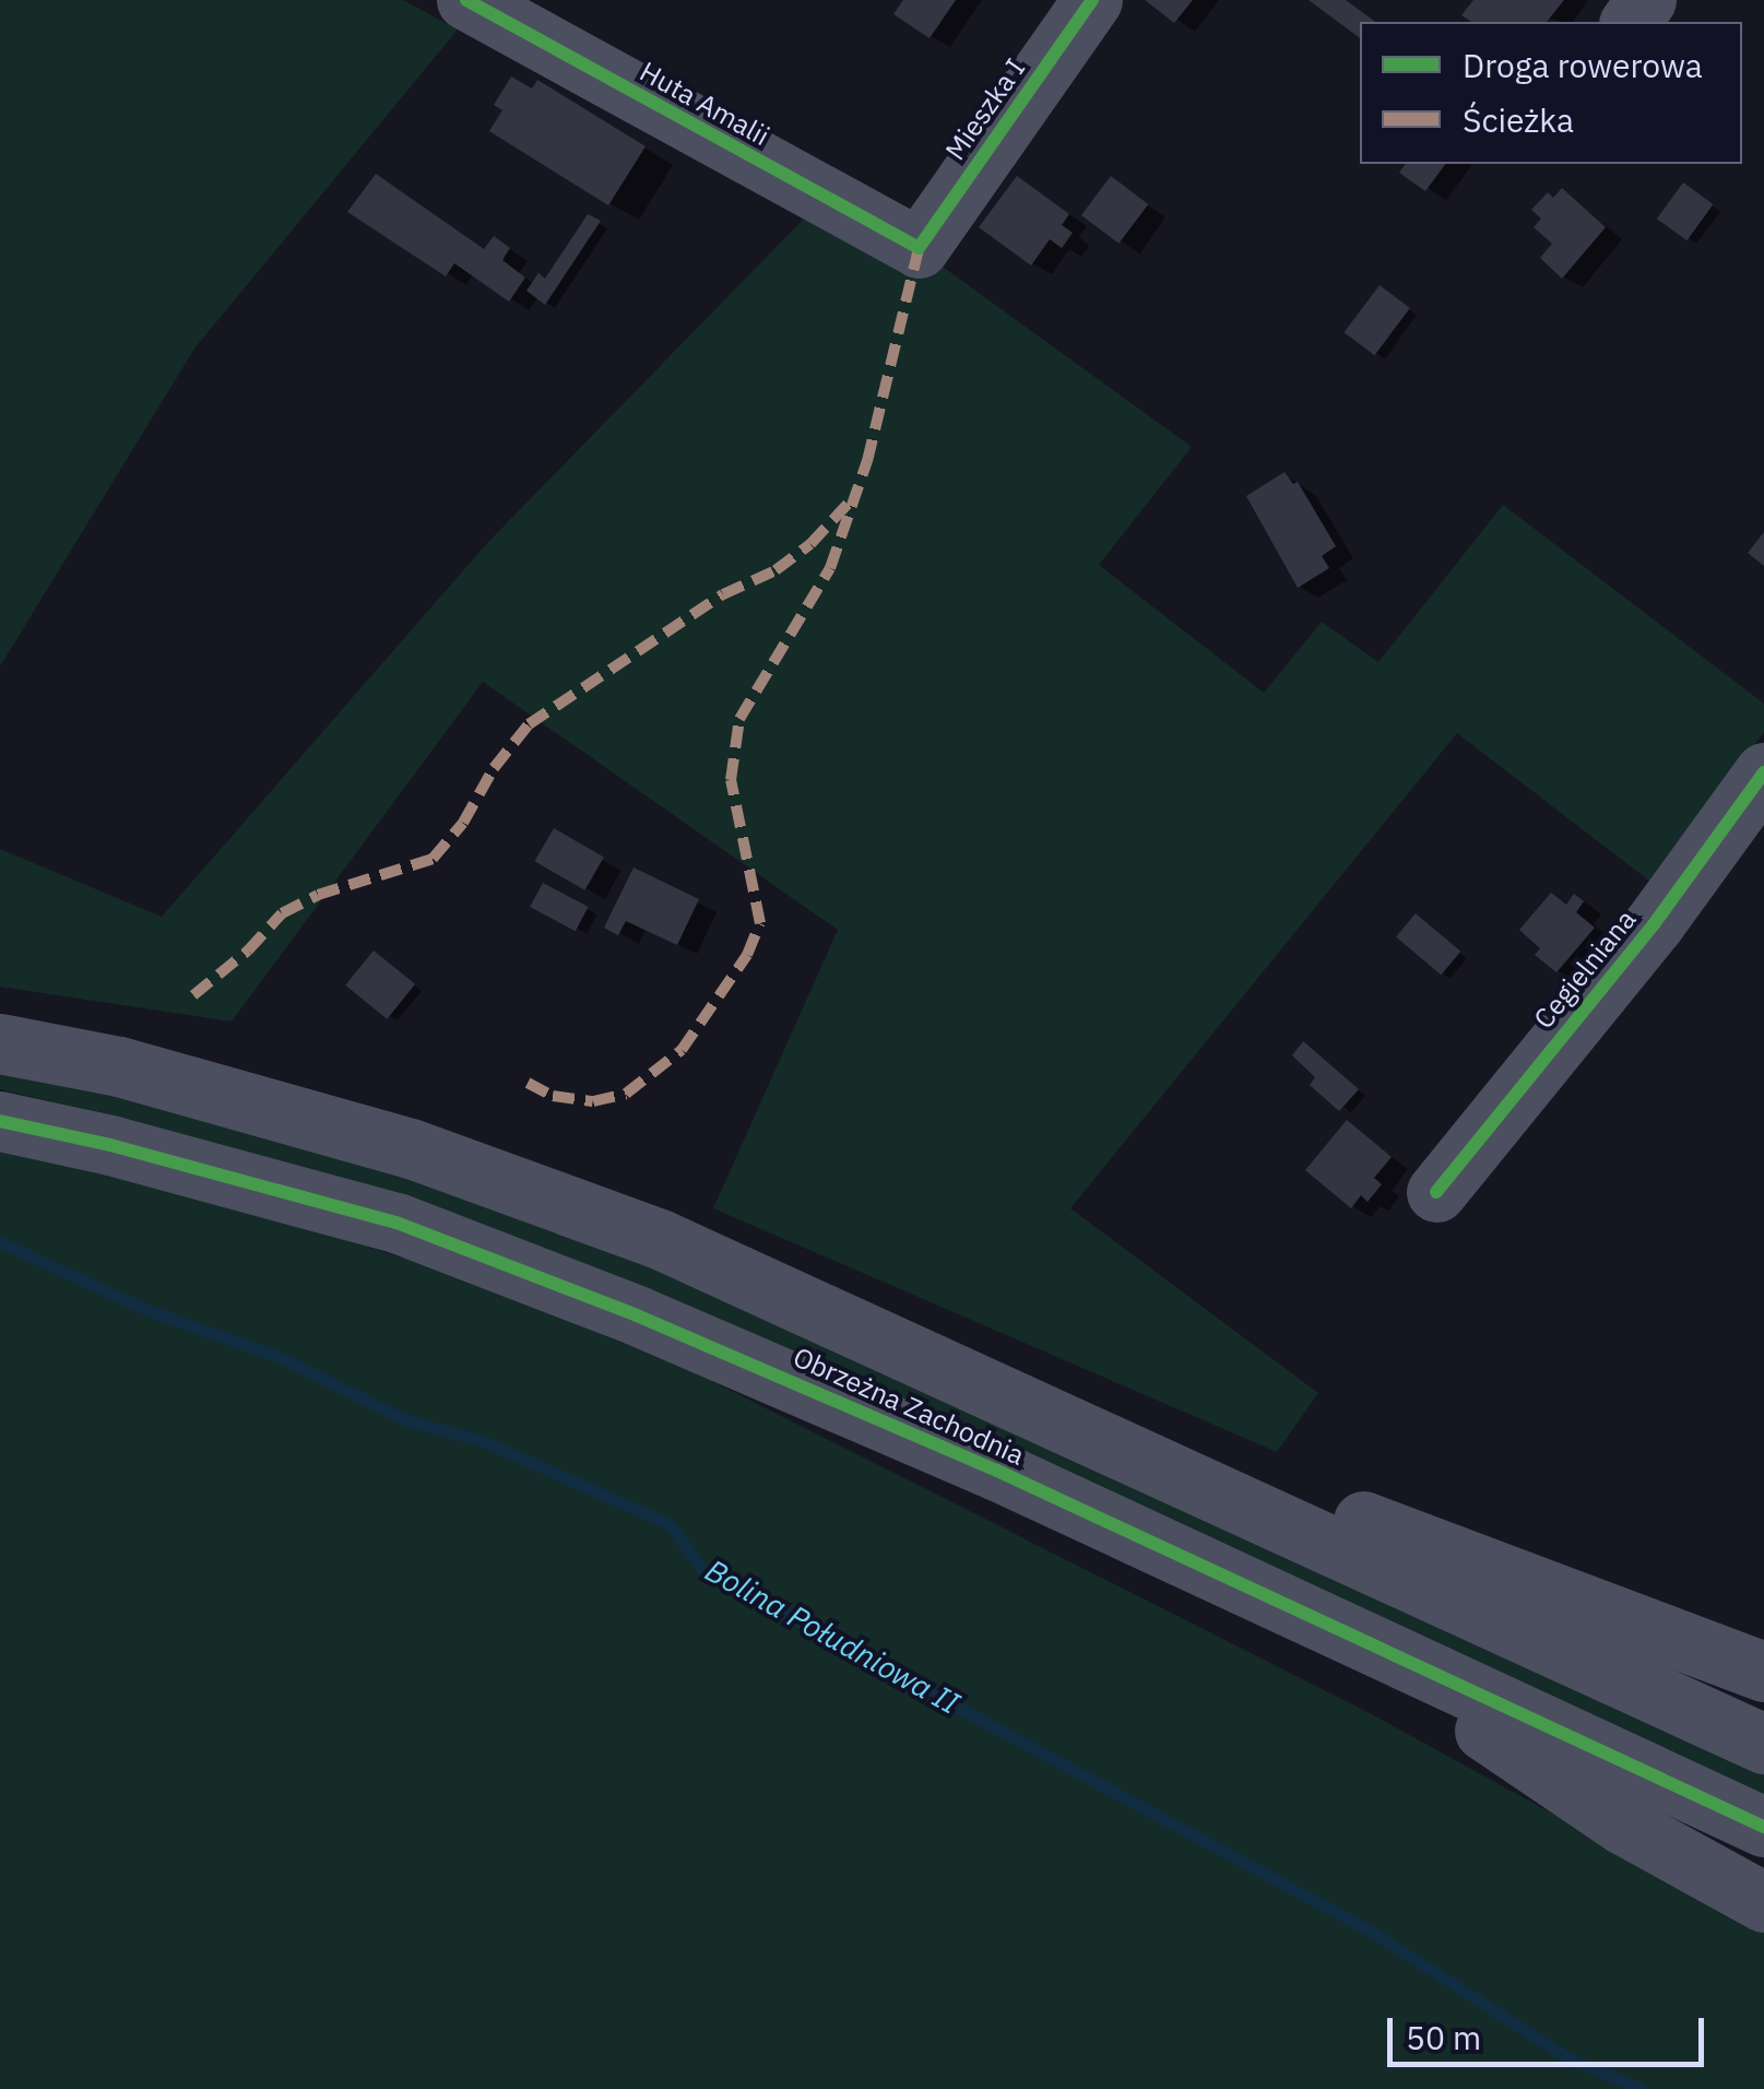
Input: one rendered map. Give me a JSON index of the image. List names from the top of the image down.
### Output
{
  "streets": {
    "street": [
      "Huta Amalii",
      "Mieszka I",
      "Cegielniana",
      "Obrzeżna Zachodnia"
    ]
  },
  "crossings": [
    ["Huta Amalii", "Mieszka I"]
  ],
  "water": ["Bolina Południowa II"],
  "legend": ["Droga rowerowa", "Ścieżka"],
  "scale_bar": "50 m"
}
